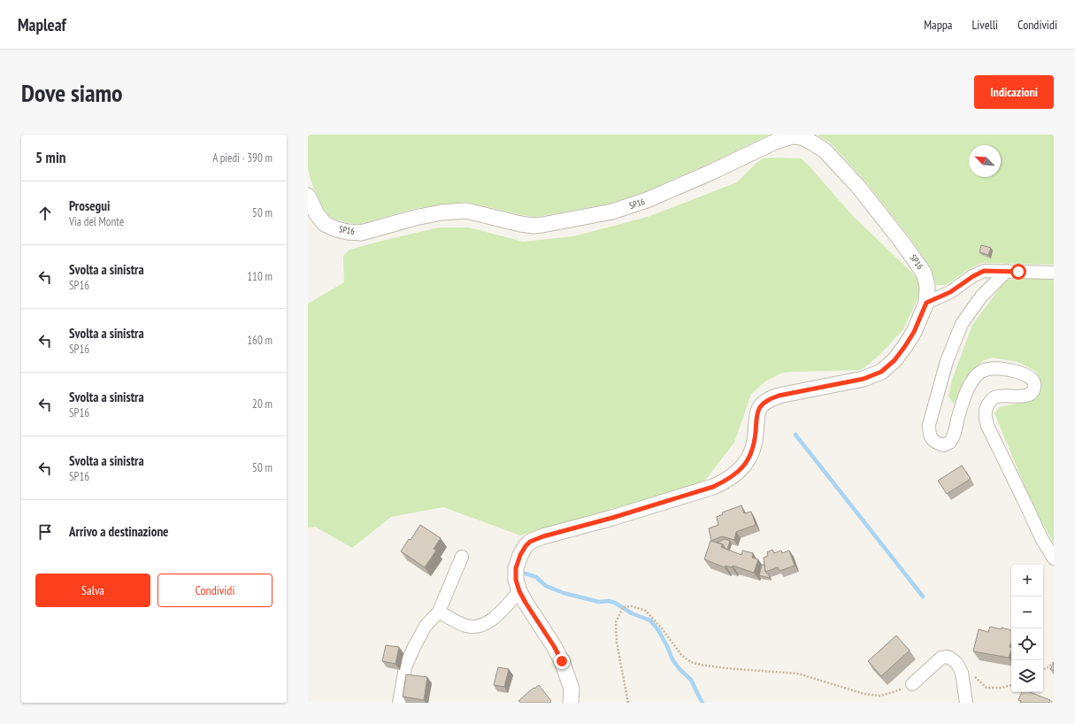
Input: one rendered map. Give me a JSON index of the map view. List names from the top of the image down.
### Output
{
  "streets": {
    "street": ["SP16"]
  },
  "north": "top left",
  "page": {
    "header": "Mapleaf",
    "nav": ["Mappa", "Livelli", "Condividi"],
    "buttons": [
      "Indicazioni",
      ["Salva", "Condividi"]
    ],
    "title": "Dove siamo",
    "heading": ["5 min", "A piedi · 390 m"],
    "list": [
      ["Prosegui", "Via del Monte", "50 m"],
      ["Svolta a sinistra", "SP16", "110 m"],
      ["Svolta a sinistra", "SP16", "160 m"],
      ["Svolta a sinistra", "SP16", "20 m"],
      ["Svolta a sinistra", "SP16", "50 m"],
      "Arrivo a destinazione"
    ],
    "map_buttons": ["+", "−"]
  }
}
